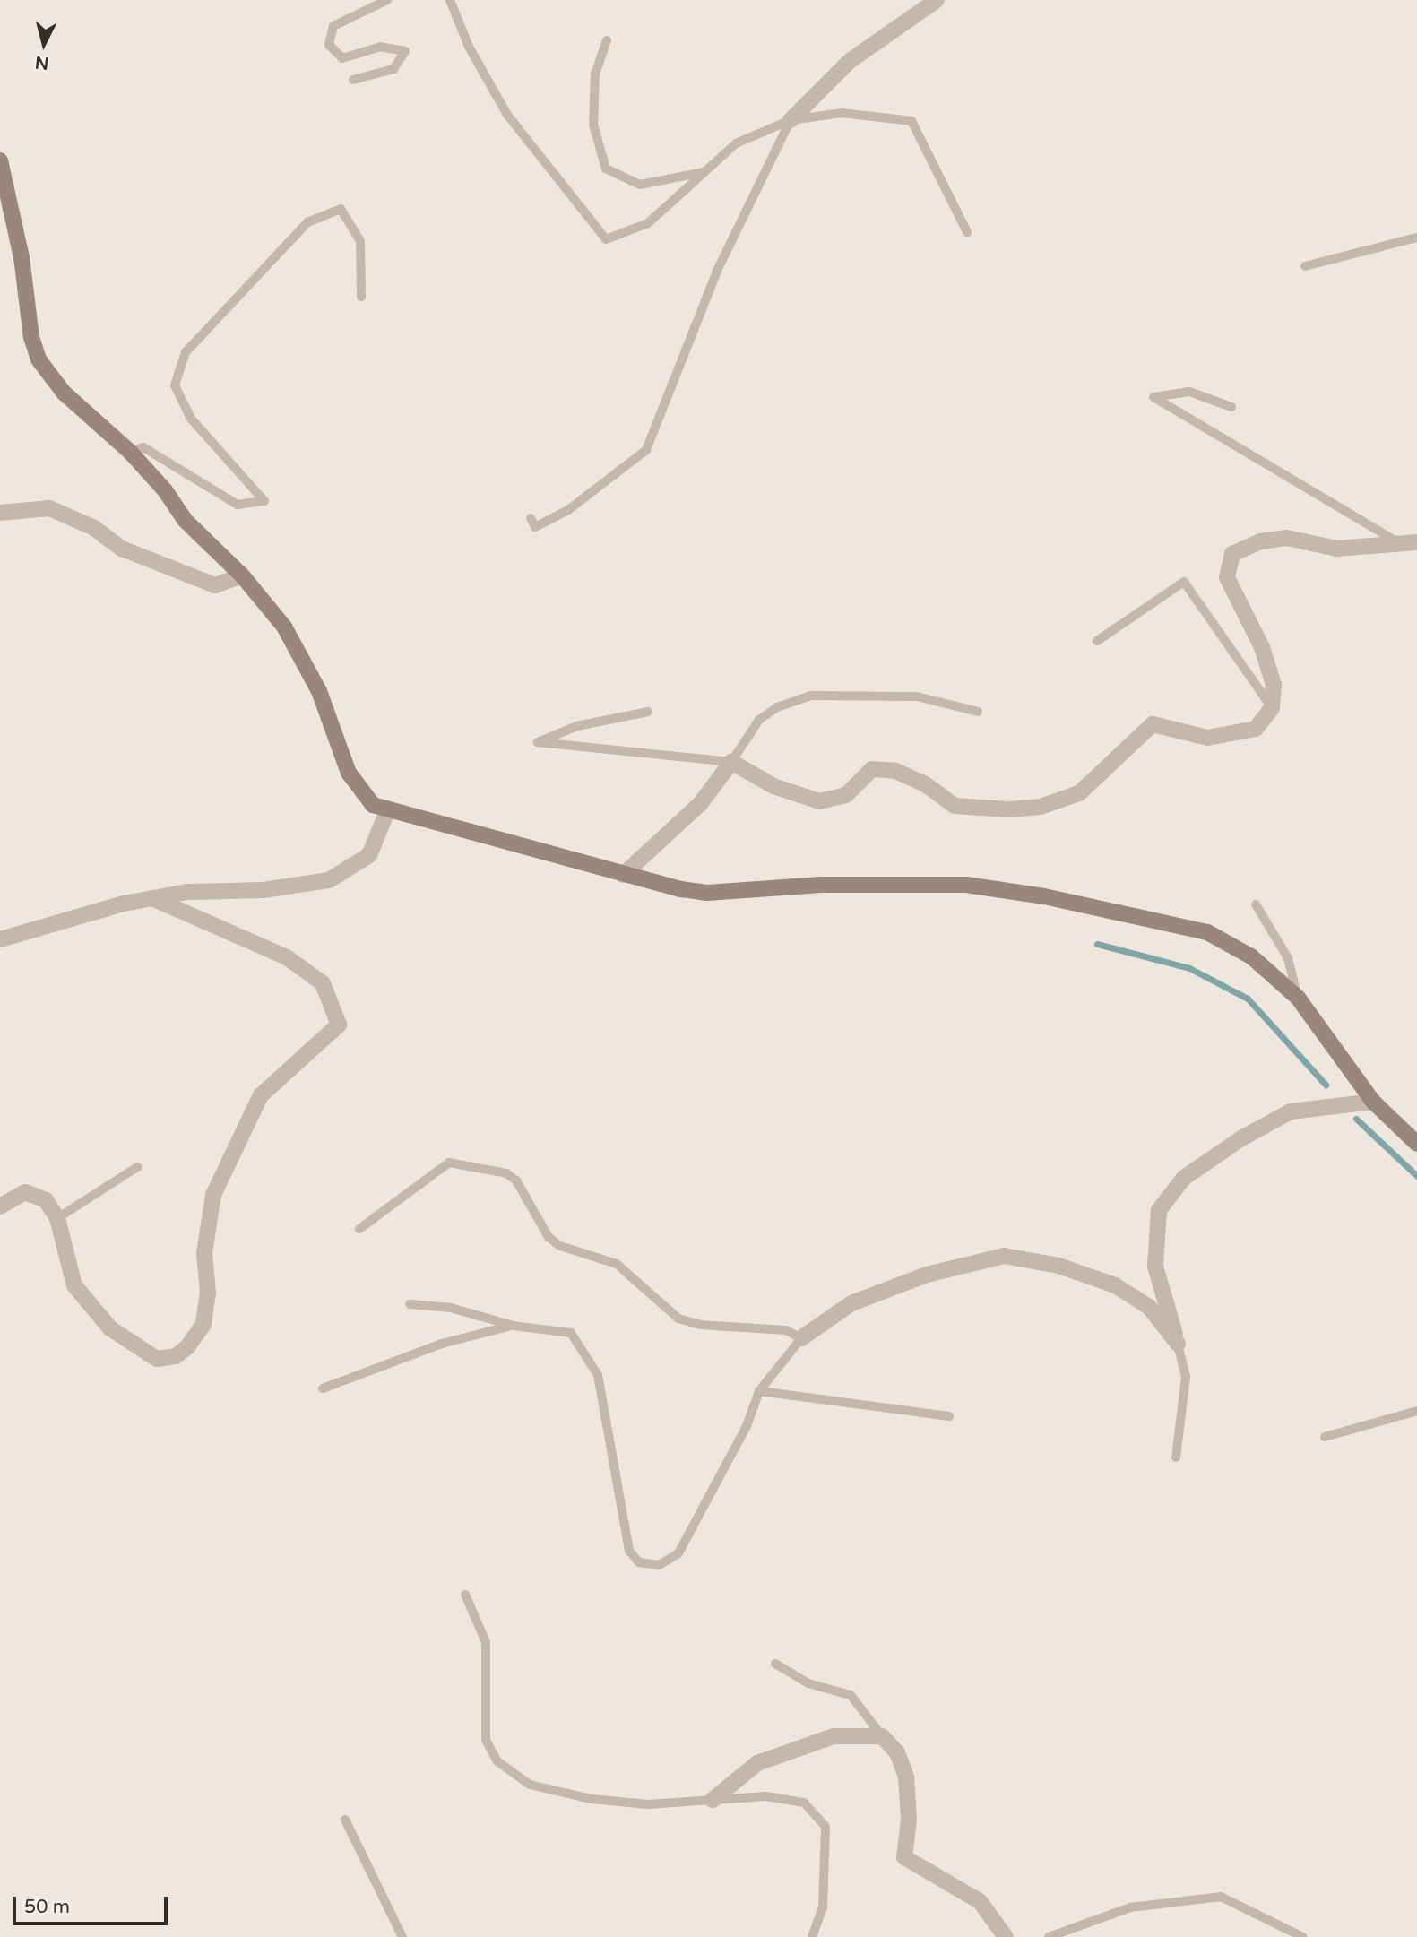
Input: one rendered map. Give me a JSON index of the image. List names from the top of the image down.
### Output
{
  "scale_bar": "50 m",
  "north": "bottom"
}
